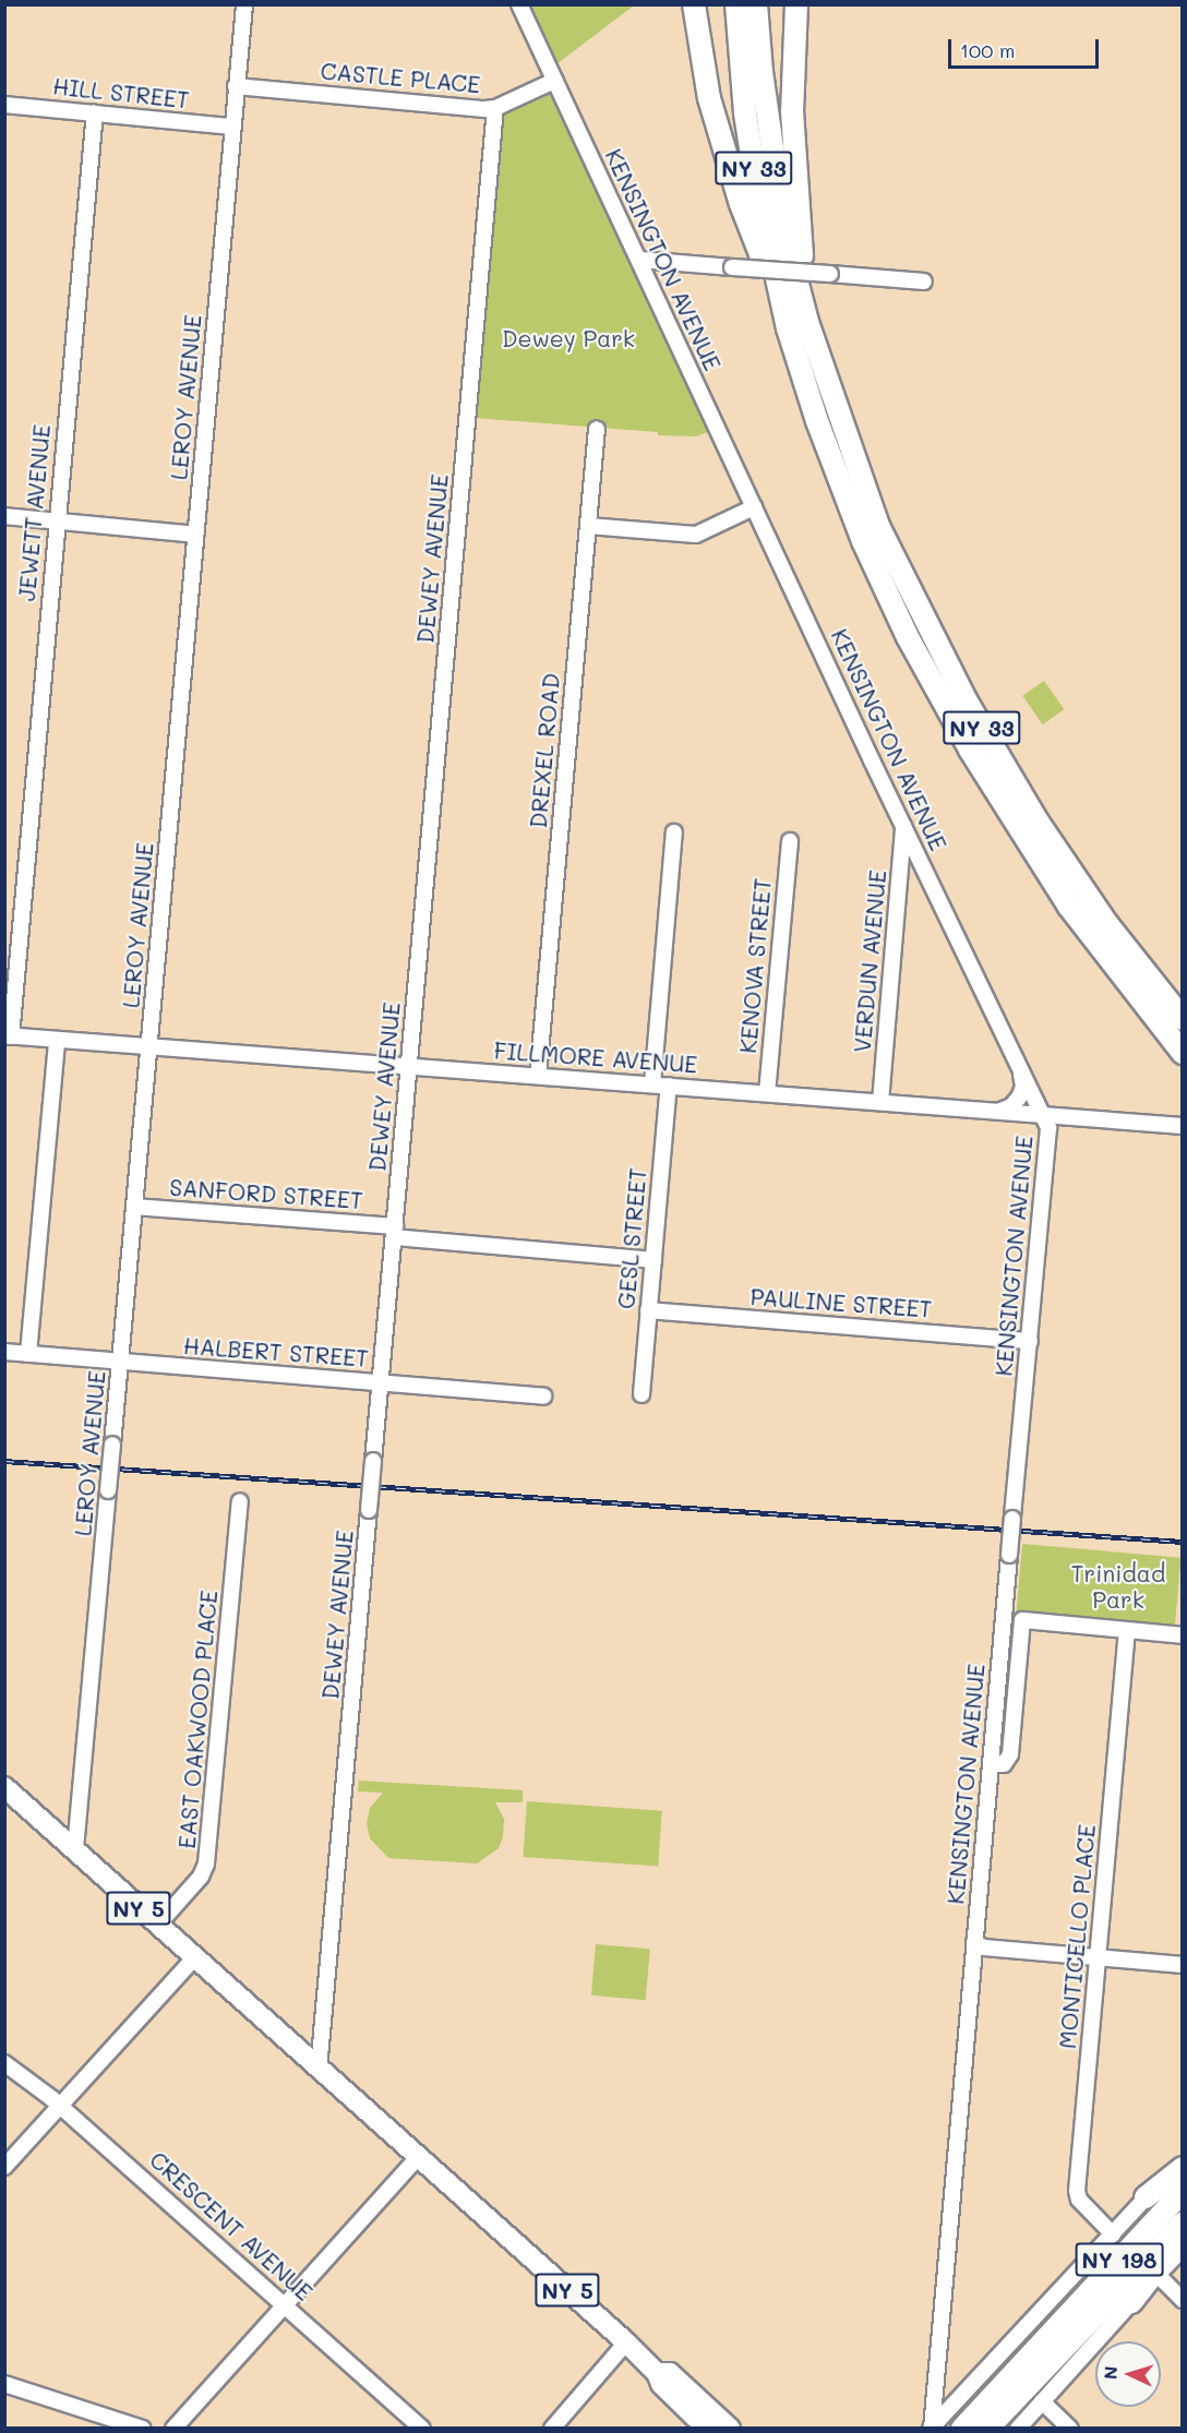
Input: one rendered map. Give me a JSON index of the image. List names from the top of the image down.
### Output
{
  "streets": {
    "highway": ["NY 33", "NY 198"],
    "main road": ["NY 5"],
    "street": [
      "CASTLE PLACE",
      "HILL STREET",
      "KENSINGTON AVENUE",
      "LEROY AVENUE",
      "JEWETT AVENUE",
      "DEWEY AVENUE",
      "DREXEL ROAD",
      "VERDUN AVENUE",
      "KENOVA STREET",
      "FILLMORE AVENUE",
      "SANFORD STREET",
      "GESL STREET",
      "PAULINE STREET",
      "HALBERT STREET",
      "EAST OAKWOOD PLACE",
      "MONTICELLO PLACE",
      "CRESCENT AVENUE"
    ]
  },
  "crossings": [
    ["CASTLE PLACE", "KENSINGTON AVENUE"],
    ["CASTLE PLACE", "LEROY AVENUE"],
    ["CASTLE PLACE", "DEWEY AVENUE"],
    ["HILL STREET", "LEROY AVENUE"],
    ["HILL STREET", "JEWETT AVENUE"],
    ["KENSINGTON AVENUE", "VERDUN AVENUE"],
    ["KENSINGTON AVENUE", "FILLMORE AVENUE"],
    ["KENSINGTON AVENUE", "PAULINE STREET"],
    ["LEROY AVENUE", "FILLMORE AVENUE"],
    ["LEROY AVENUE", "SANFORD STREET"],
    ["LEROY AVENUE", "HALBERT STREET"],
    ["LEROY AVENUE", "NY 5"],
    ["JEWETT AVENUE", "FILLMORE AVENUE"],
    ["DEWEY AVENUE", "FILLMORE AVENUE"],
    ["DEWEY AVENUE", "SANFORD STREET"],
    ["DEWEY AVENUE", "HALBERT STREET"],
    ["DEWEY AVENUE", "NY 5"],
    ["DREXEL ROAD", "FILLMORE AVENUE"],
    ["VERDUN AVENUE", "FILLMORE AVENUE"],
    ["KENOVA STREET", "FILLMORE AVENUE"],
    ["FILLMORE AVENUE", "GESL STREET"],
    ["SANFORD STREET", "GESL STREET"],
    ["GESL STREET", "PAULINE STREET"],
    ["EAST OAKWOOD PLACE", "NY 5"]
  ],
  "parks": ["Dewey Park", "Trinidad Park"],
  "scale_bar": "100 m",
  "north": "left"
}
